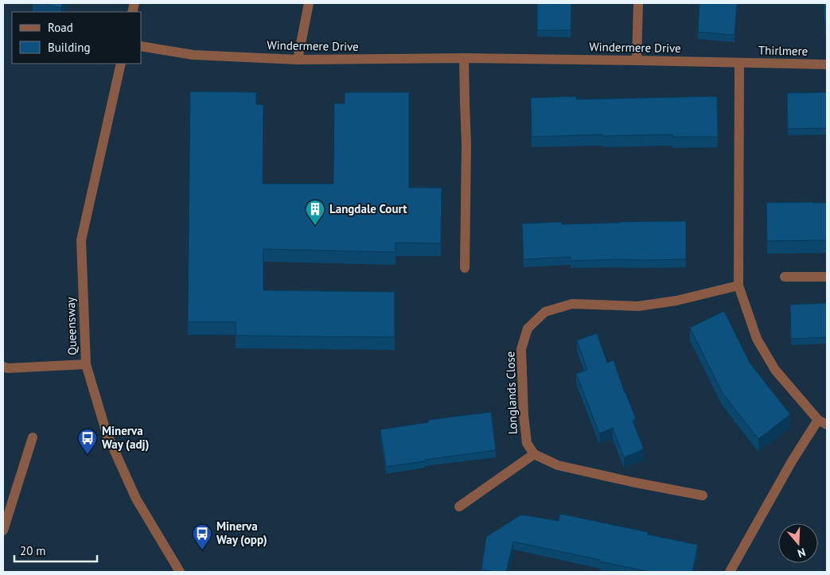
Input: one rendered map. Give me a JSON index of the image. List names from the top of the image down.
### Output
{
  "streets": {
    "street": [
      "Windermere Drive",
      "Thirlmere",
      "Queensway",
      "Longlands Close"
    ]
  },
  "crossings": [
    ["Windermere Drive", "Thirlmere"]
  ],
  "places": {
    "building": ["Langdale Court"],
    "bus stop": ["Minerva Way (adj)", "Minerva Way (opp)"]
  },
  "legend": ["Road", "Building"],
  "scale_bar": "20 m",
  "north": "bottom"
}
